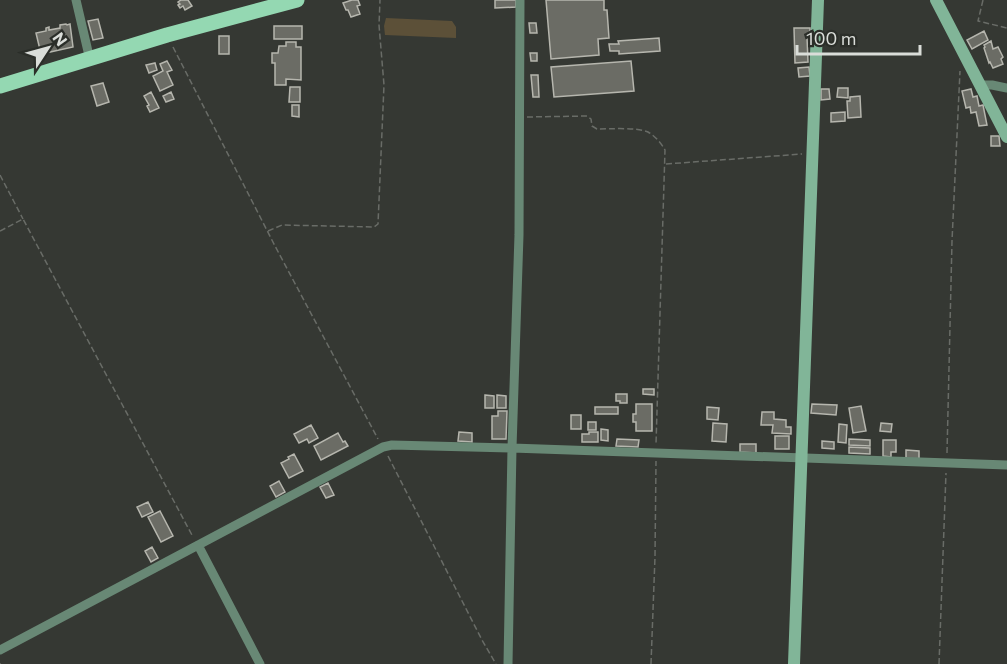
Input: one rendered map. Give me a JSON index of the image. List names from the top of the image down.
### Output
{
  "scale_bar": "100 m",
  "north": "top right"
}
